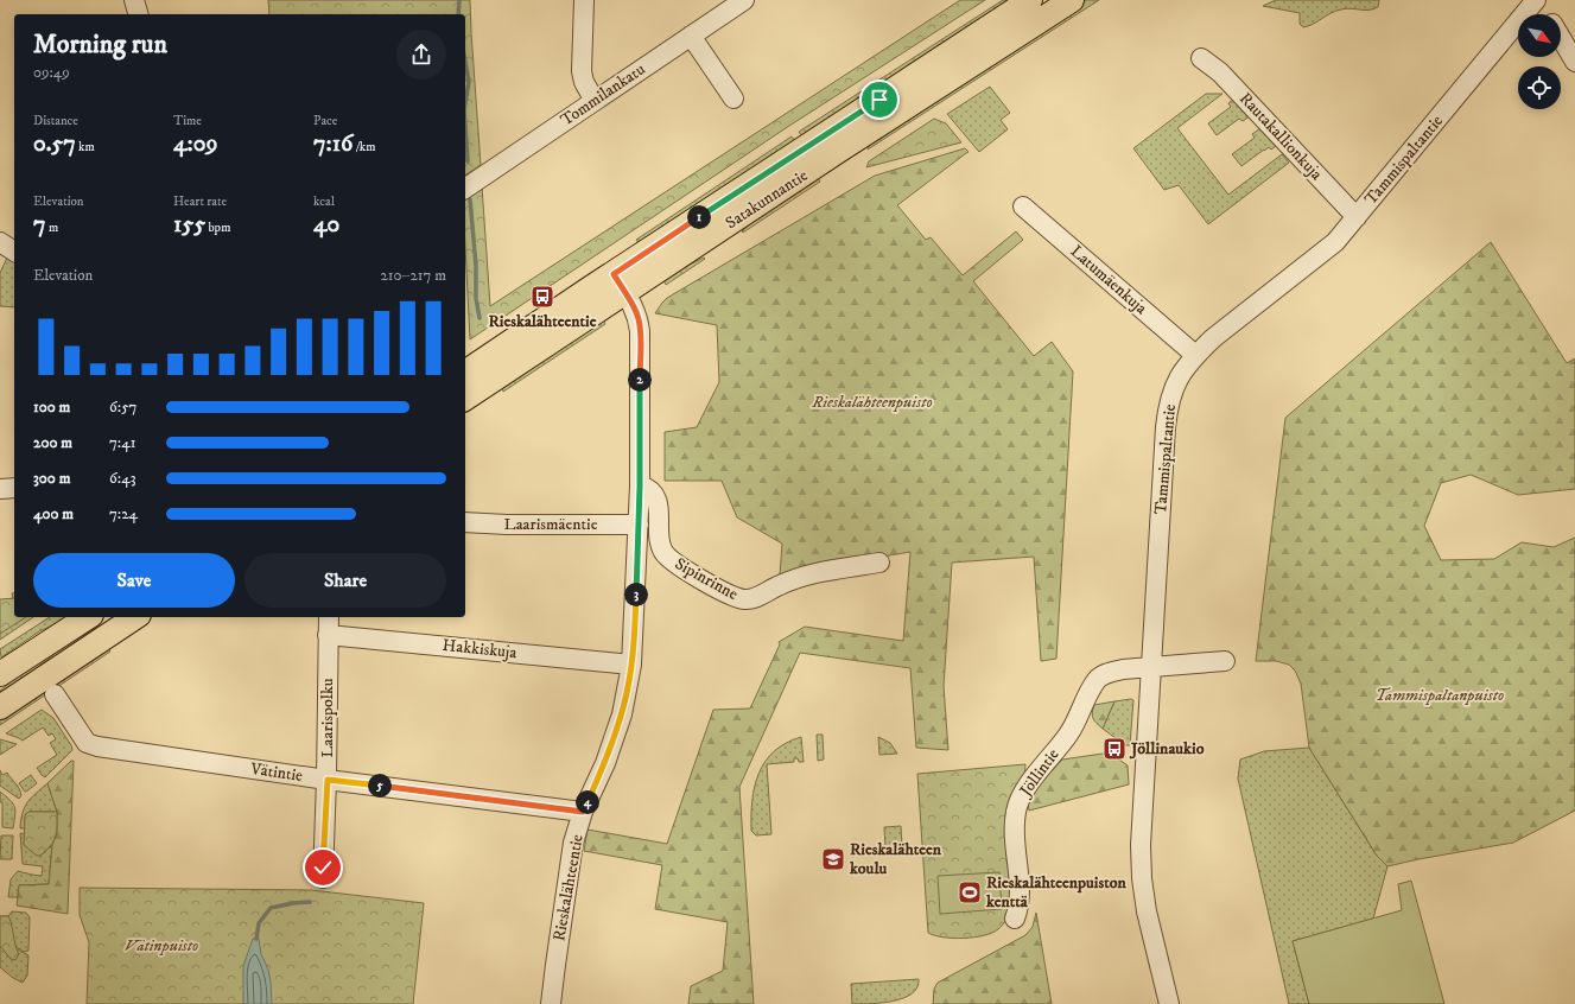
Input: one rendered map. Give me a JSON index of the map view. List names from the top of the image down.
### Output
{
  "streets": {
    "main road": ["Satakunnantie"],
    "street": [
      "Tommilankatu",
      "Rautakallionkuja",
      "Tammispaltantie",
      "Latumäenkuja",
      "Laarismäentie",
      "Sipinrinne",
      "Hakkiskuja",
      "Laarispolku",
      "Vätintie",
      "Jöllintie",
      "Rieskalähteentie"
    ]
  },
  "crossings": [
    ["Rautakallionkuja", "Tammispaltantie"],
    ["Tammispaltantie", "Latumäenkuja"],
    ["Tammispaltantie", "Jöllintie"],
    ["Satakunnantie", "Rieskalähteentie"],
    ["Laarismäentie", "Rieskalähteentie"],
    ["Sipinrinne", "Rieskalähteentie"],
    ["Hakkiskuja", "Laarispolku"],
    ["Hakkiskuja", "Rieskalähteentie"],
    ["Laarispolku", "Vätintie"],
    ["Vätintie", "Rieskalähteentie"]
  ],
  "parks": ["Rieskalähteenpuisto", "Tammispaltanpuisto", "Vätinpuisto"],
  "places": {
    "bus stop": ["Rieskalähteentie", "Jöllinaukio"],
    "school or university": ["Rieskalähteen koulu"],
    "sports": ["Rieskalähteenpuiston kenttä"]
  },
  "north": "bottom right",
  "page": {
    "heading": ["Morning run", "09:49"],
    "stats": [
      ["Distance", "0.57 km"],
      ["Time", "4:09"],
      ["Pace", "7:16 /km"],
      ["Elevation", "7 m"],
      ["Heart rate", "155 bpm"],
      ["kcal", "40"]
    ],
    "pins": [
      "1",
      "2",
      "3",
      "5",
      "4"
    ],
    "chart": ["Elevation", "210–217 m"],
    "list": [
      {
        "name": "100 m",
        "note": "6:57"
      },
      {
        "name": "200 m",
        "note": "7:41"
      },
      {
        "name": "300 m",
        "note": "6:43"
      },
      {
        "name": "400 m",
        "note": "7:24"
      }
    ],
    "buttons": ["Save", "Share"]
  }
}
